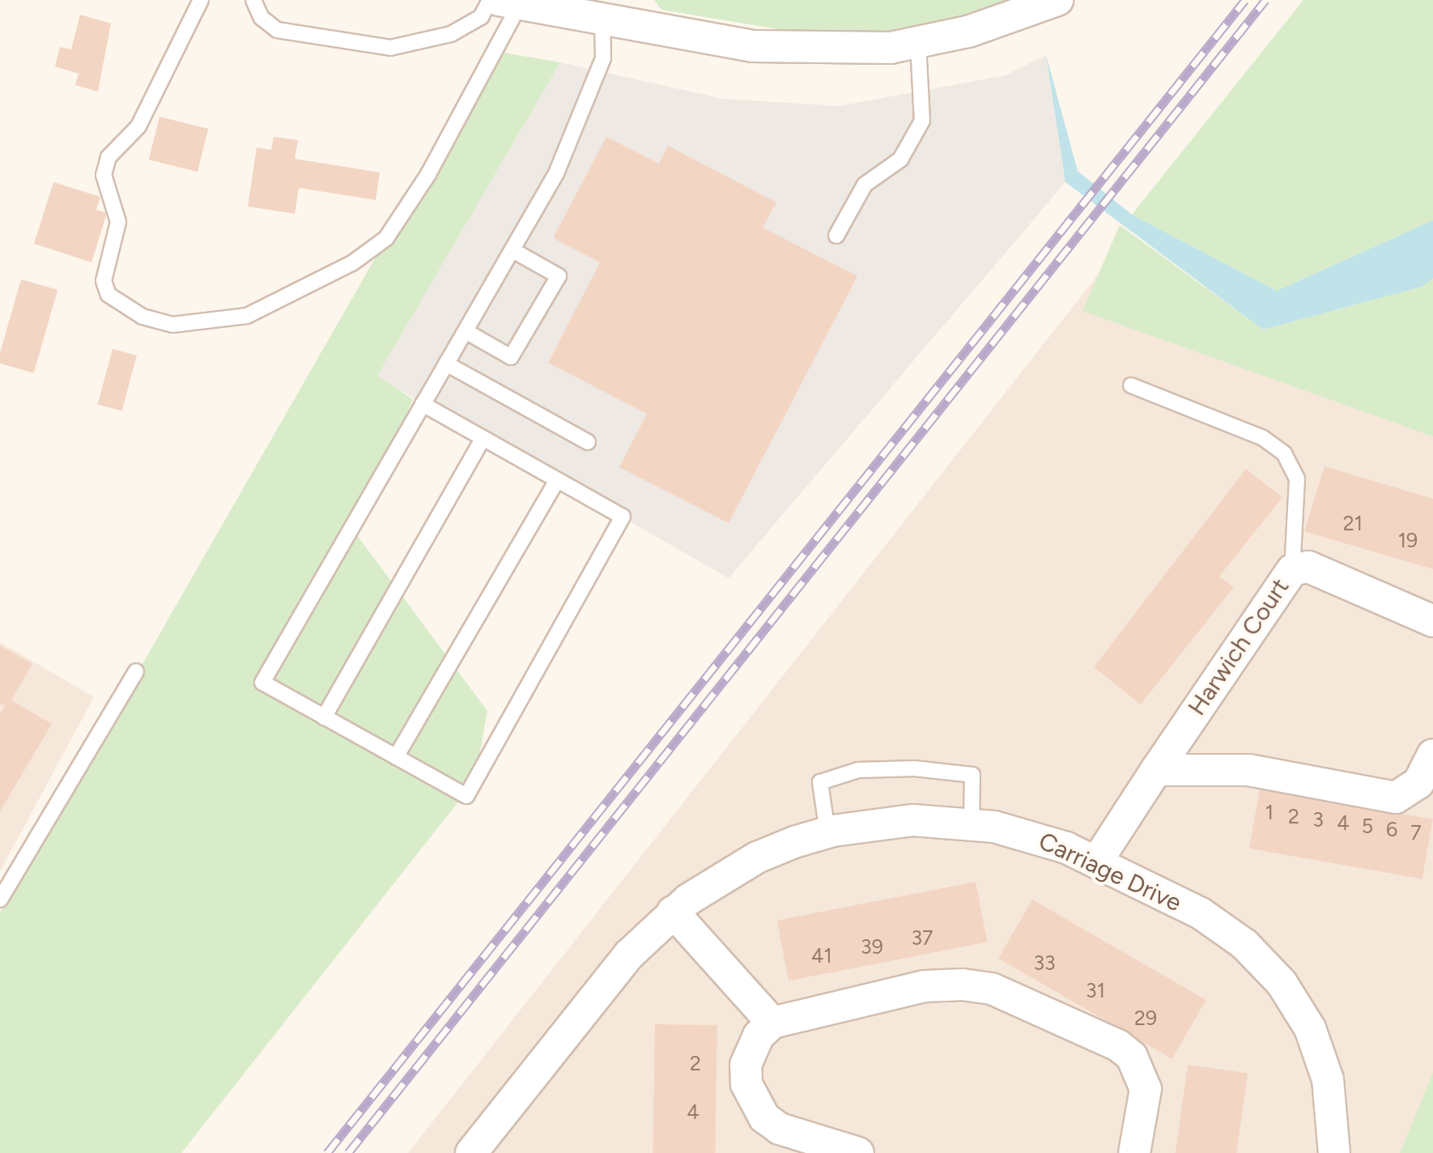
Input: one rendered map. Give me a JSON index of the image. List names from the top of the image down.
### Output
{
  "streets": {
    "street": ["Harwich Court", "Carriage Drive"]
  },
  "crossings": [
    ["Harwich Court", "Carriage Drive"]
  ],
  "house_numbers": [
    "21",
    "19",
    "1",
    "2",
    "3",
    "4",
    "5",
    "6",
    "7",
    "37",
    "39",
    "41",
    "33",
    "31",
    "29",
    "2",
    "4"
  ]
}
